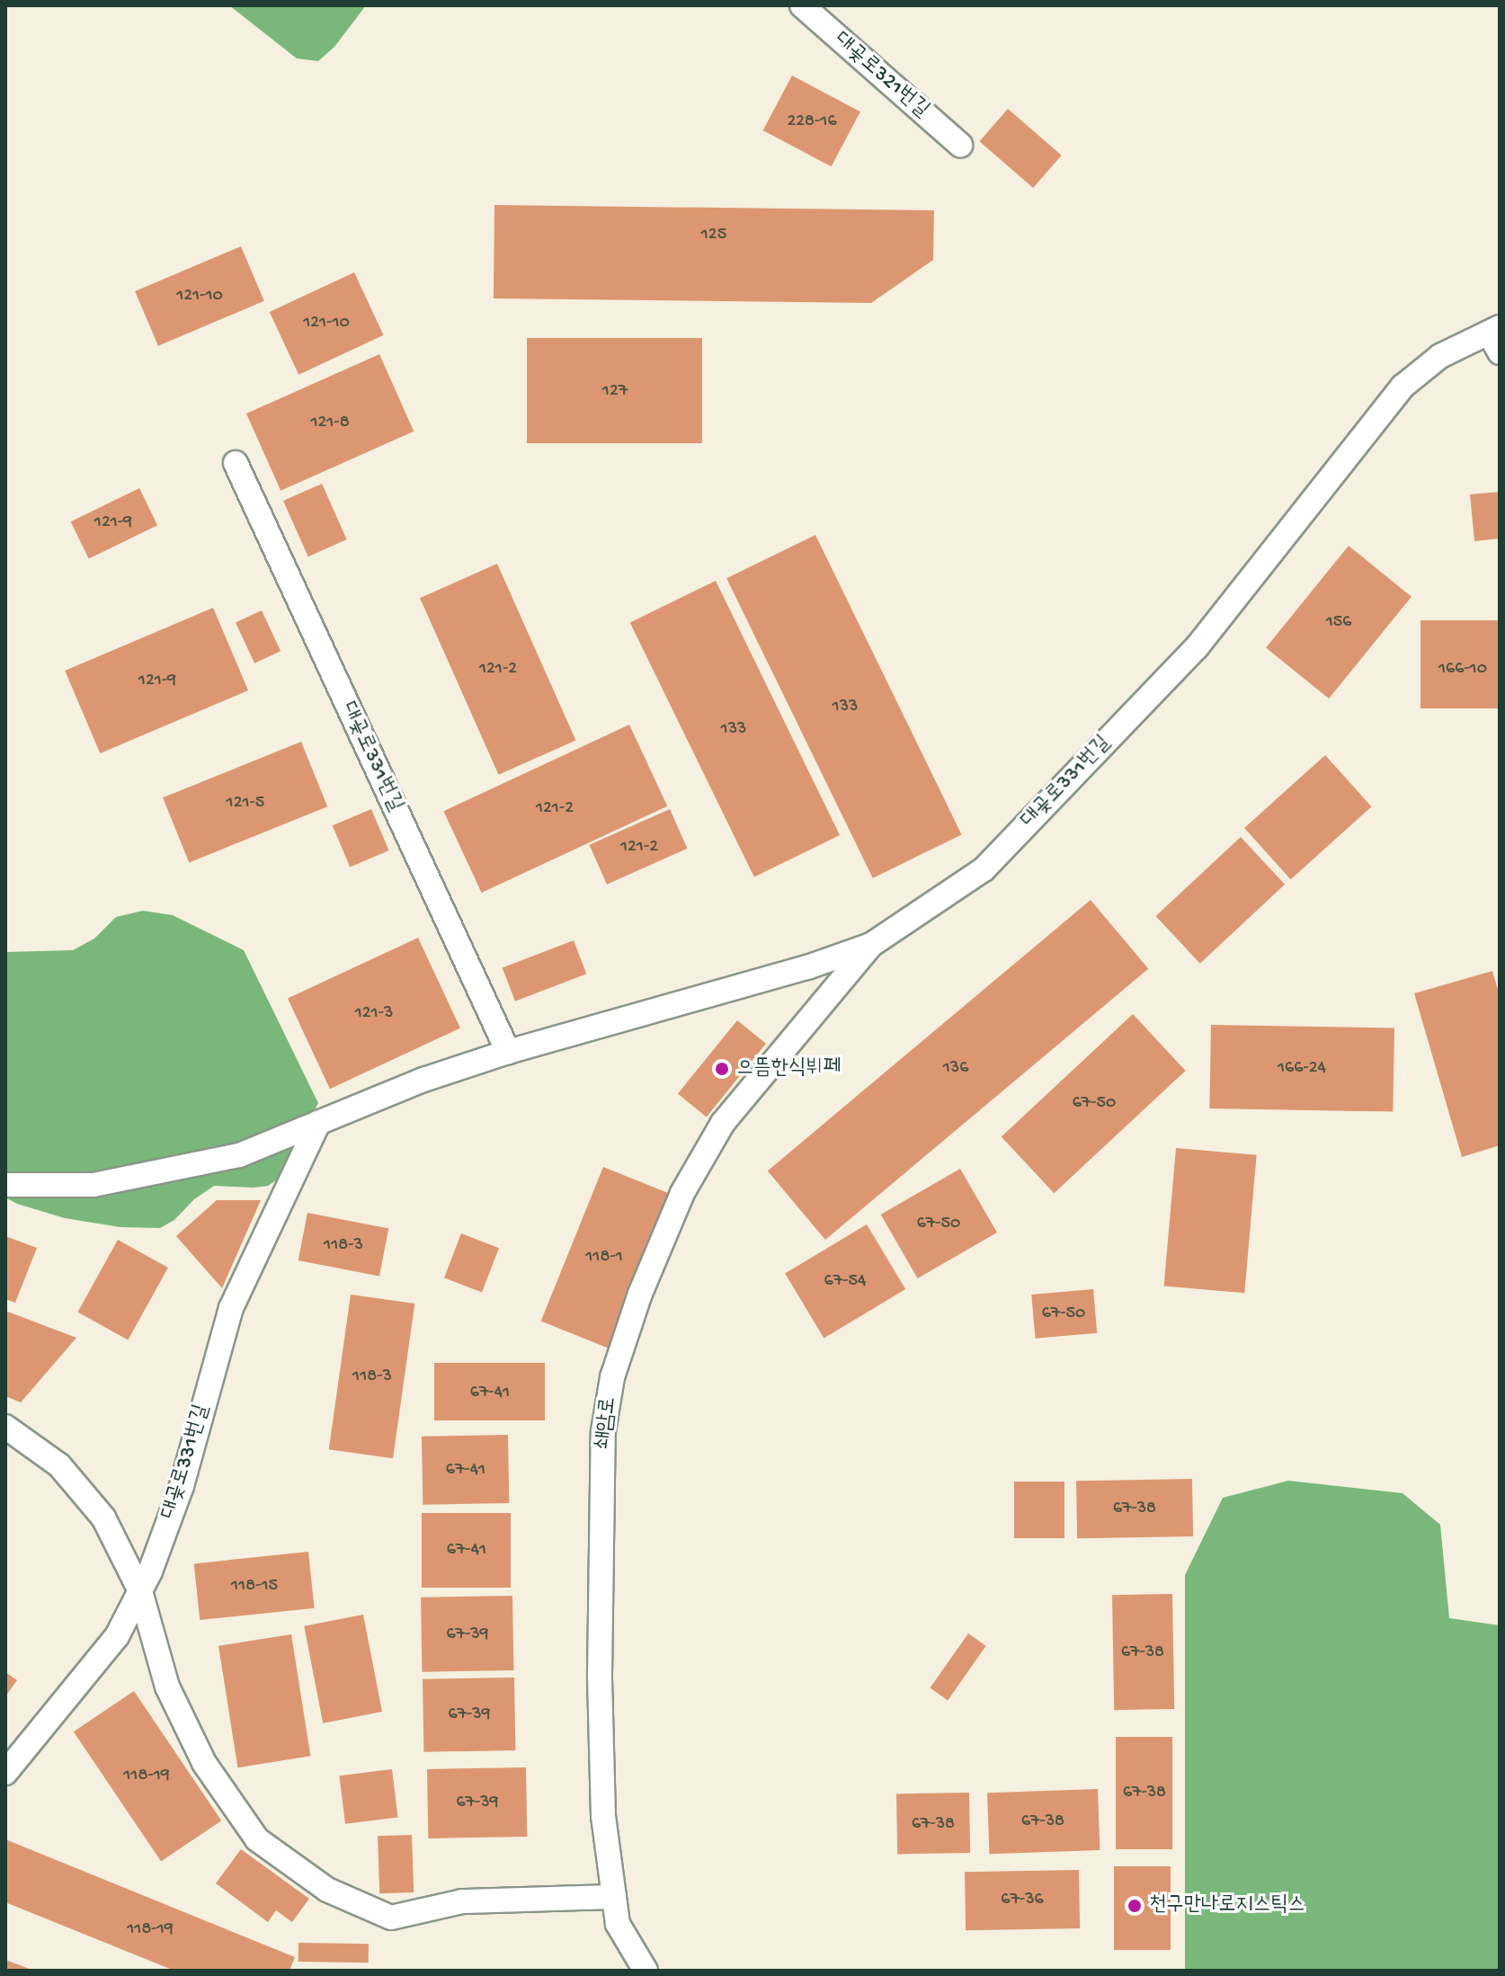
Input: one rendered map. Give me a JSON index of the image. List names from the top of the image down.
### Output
{
  "streets": {
    "lane": ["대곶로321번길", "대곶로331번길", "쇄암로"]
  },
  "crossings": [
    ["대곶로331번길", "쇄암로"]
  ],
  "places": ["으뜸한식뷔페", "천구만나로지스틱스"],
  "house_numbers": [
    "228-16",
    "125",
    "121-10",
    "121-10",
    "127",
    "121-8",
    "121-9",
    "156",
    "121-2",
    "166-10",
    "121-9",
    "133",
    "133",
    "121-5",
    "121-2",
    "121-2",
    "121-3",
    "136",
    "166-24",
    "67-50",
    "67-50",
    "118-3",
    "118-1",
    "67-54",
    "67-50",
    "118-3",
    "67-41",
    "67-41",
    "67-38",
    "67-41",
    "118-15",
    "67-39",
    "67-38",
    "67-39",
    "118-19",
    "67-38",
    "67-39",
    "67-38",
    "67-38",
    "67-36",
    "118-19"
  ]
}
